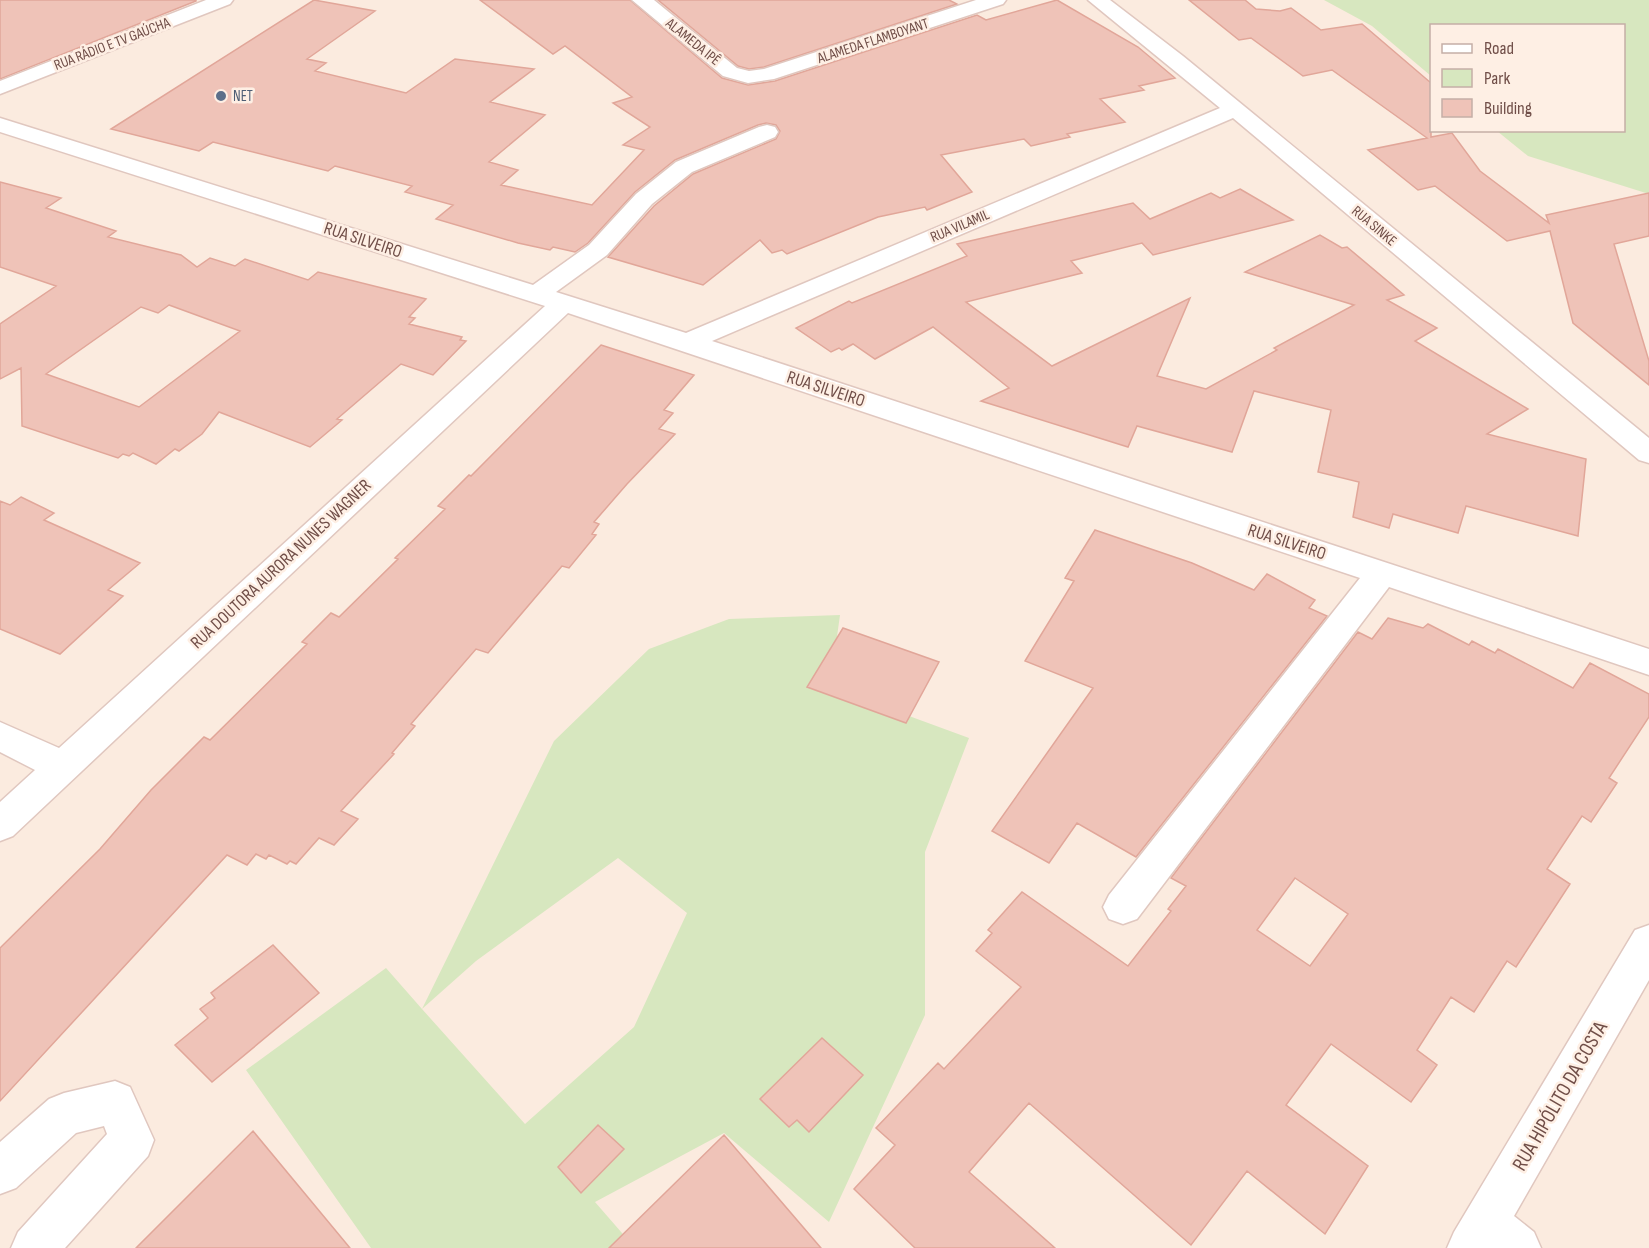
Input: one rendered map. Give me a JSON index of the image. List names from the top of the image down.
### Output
{
  "streets": {
    "street": [
      "ALAMEDA FLAMBOYANT",
      "ALAMEDA IPÊ",
      "RUA RÁDIO E TV GAÚCHA",
      "RUA VILAMIL",
      "RUA SINKE",
      "RUA SILVEIRO",
      "RUA DOUTORA AURORA NUNES WAGNER",
      "RUA HIPÓLITO DA COSTA"
    ]
  },
  "crossings": [
    ["ALAMEDA FLAMBOYANT", "ALAMEDA IPÊ"],
    ["RUA VILAMIL", "RUA SINKE"],
    ["RUA VILAMIL", "RUA SILVEIRO"],
    ["RUA SILVEIRO", "RUA DOUTORA AURORA NUNES WAGNER"]
  ],
  "places": ["NET"],
  "legend": ["Road", "Park", "Building"]
}
